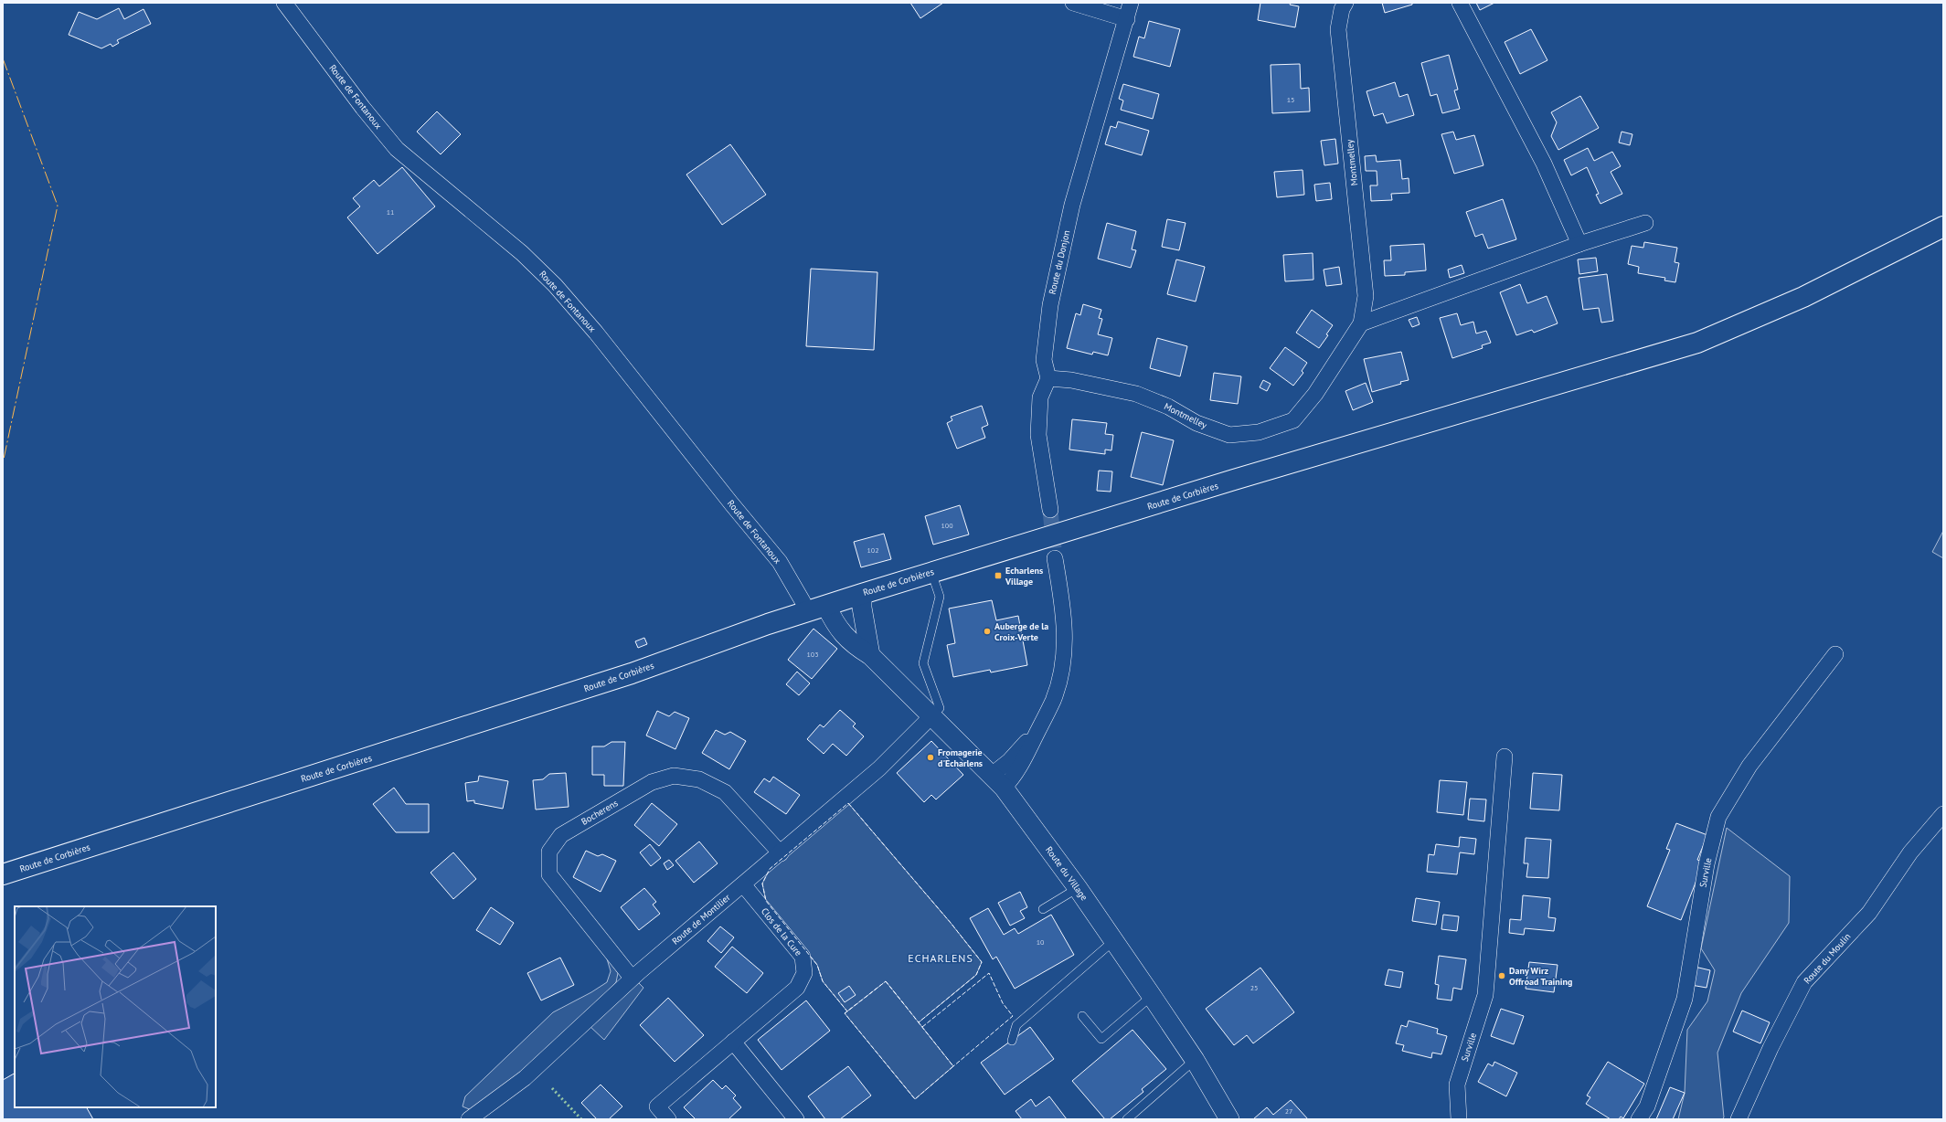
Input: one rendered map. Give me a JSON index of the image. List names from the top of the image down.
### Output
{
  "streets": {
    "main road": ["Route de Corbières"],
    "street": [
      "Route de Fontanoux",
      "Montmelley",
      "Route du Donjon",
      "Bocherens",
      "Surville",
      "Route du Village",
      "Route de Montilier",
      "Clos de la Cure",
      "Route du Moulin"
    ]
  },
  "crossings": [
    ["Route de Fontanoux", "Route de Corbières"],
    ["Montmelley", "Route du Donjon"],
    ["Route de Corbières", "Route du Village"],
    ["Bocherens", "Route de Montilier"],
    ["Route du Village", "Route de Montilier"],
    ["Route de Montilier", "Clos de la Cure"]
  ],
  "districts": ["ECHARLENS"],
  "places": {
    "transit": ["Echarlens Village"],
    "other": ["Auberge de la Croix-Verte", "Fromagerie d'Echarlens", "Dany Wirz Offroad Training"]
  },
  "house_numbers": [
    "15",
    "11",
    "100",
    "102",
    "103",
    "10",
    "25",
    "27"
  ]
}
